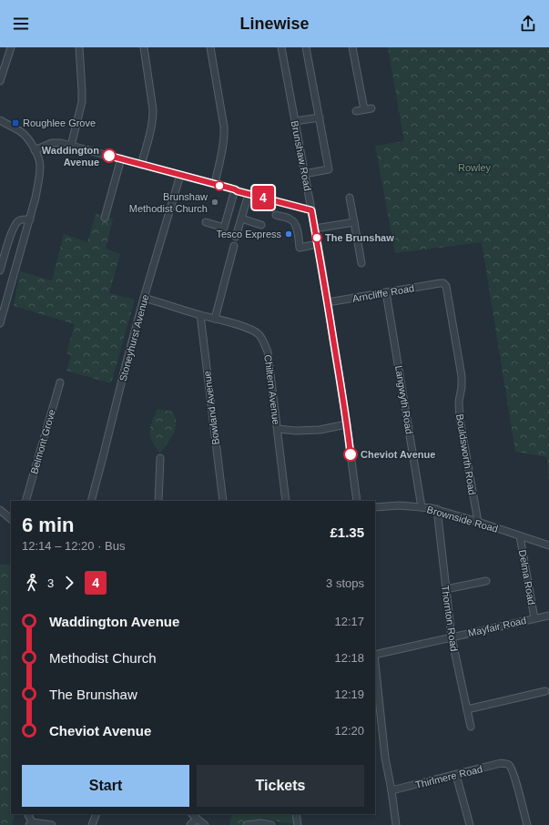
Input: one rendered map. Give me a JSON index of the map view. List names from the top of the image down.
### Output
{
  "streets": {
    "street": [
      "Brunshaw Road",
      "Arncliffe Road",
      "Stoneyhurst Avenue",
      "Chiltern Avenue",
      "Langwyth Road",
      "Bowland Avenue",
      "Belmont Grove",
      "Bouldsworth Road",
      "Brownside Road",
      "Delma Road",
      "Thornton Road",
      "Mayfair Road",
      "Thirlmere Road"
    ]
  },
  "crossings": [
    ["Brunshaw Road", "Arncliffe Road"],
    ["Arncliffe Road", "Langwyth Road"],
    ["Arncliffe Road", "Bouldsworth Road"],
    ["Stoneyhurst Avenue", "Chiltern Avenue"],
    ["Chiltern Avenue", "Bowland Avenue"],
    ["Langwyth Road", "Brownside Road"],
    ["Bouldsworth Road", "Brownside Road"],
    ["Brownside Road", "Delma Road"],
    ["Brownside Road", "Thornton Road"],
    ["Delma Road", "Mayfair Road"],
    ["Thornton Road", "Mayfair Road"]
  ],
  "parks": ["Rowley"],
  "places": {
    "transit": ["Roughlee Grove"],
    "other": [
      "Waddington Avenue",
      "Brunshaw Methodist Church",
      "Tesco Express",
      "The Brunshaw",
      "Cheviot Avenue"
    ]
  },
  "lines": ["bus line 4"],
  "page": {
    "header": "Linewise",
    "on_map": "4",
    "heading": ["6 min", "12:14 – 12:20 · Bus", "£1.35"],
    "legs": ["3", "4", "3 stops"],
    "list": [
      {
        "name": "Waddington Avenue",
        "value": "12:17"
      },
      {
        "name": "Methodist Church",
        "value": "12:18"
      },
      {
        "name": "The Brunshaw",
        "value": "12:19"
      },
      {
        "name": "Cheviot Avenue",
        "value": "12:20"
      }
    ],
    "buttons": ["Start", "Tickets"]
  }
}
